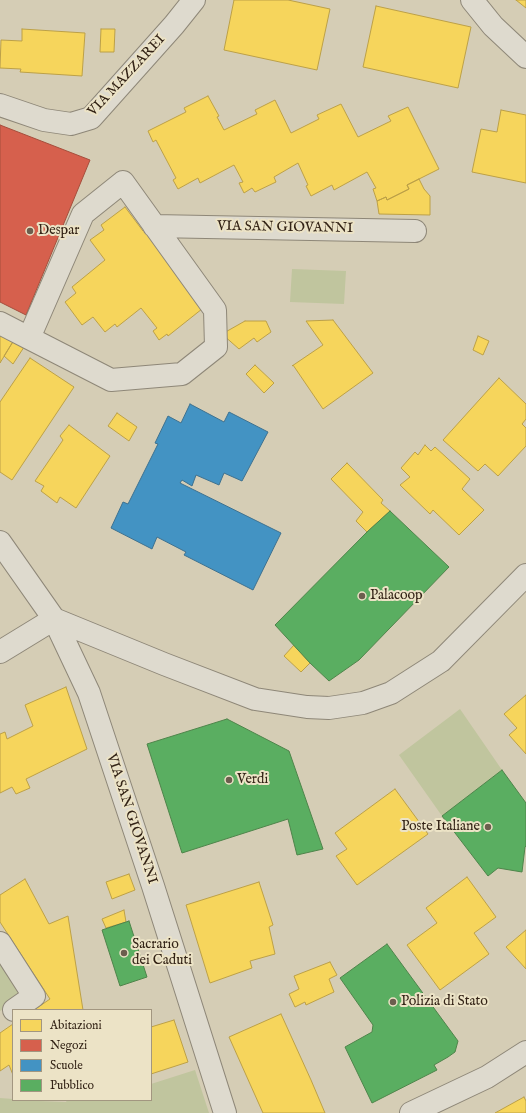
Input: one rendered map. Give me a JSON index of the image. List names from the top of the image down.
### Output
{
  "streets": {
    "street": ["VIA MAZZAREI", "VIA SAN GIOVANNI"]
  },
  "places": [
    "Despar",
    "Palacoop",
    "Verdi",
    "Poste Italiane",
    "Sacrario dei Caduti",
    "Polizia di Stato"
  ],
  "legend": [
    "Abitazioni",
    "Negozi",
    "Scuole",
    "Pubblico"
  ]
}
